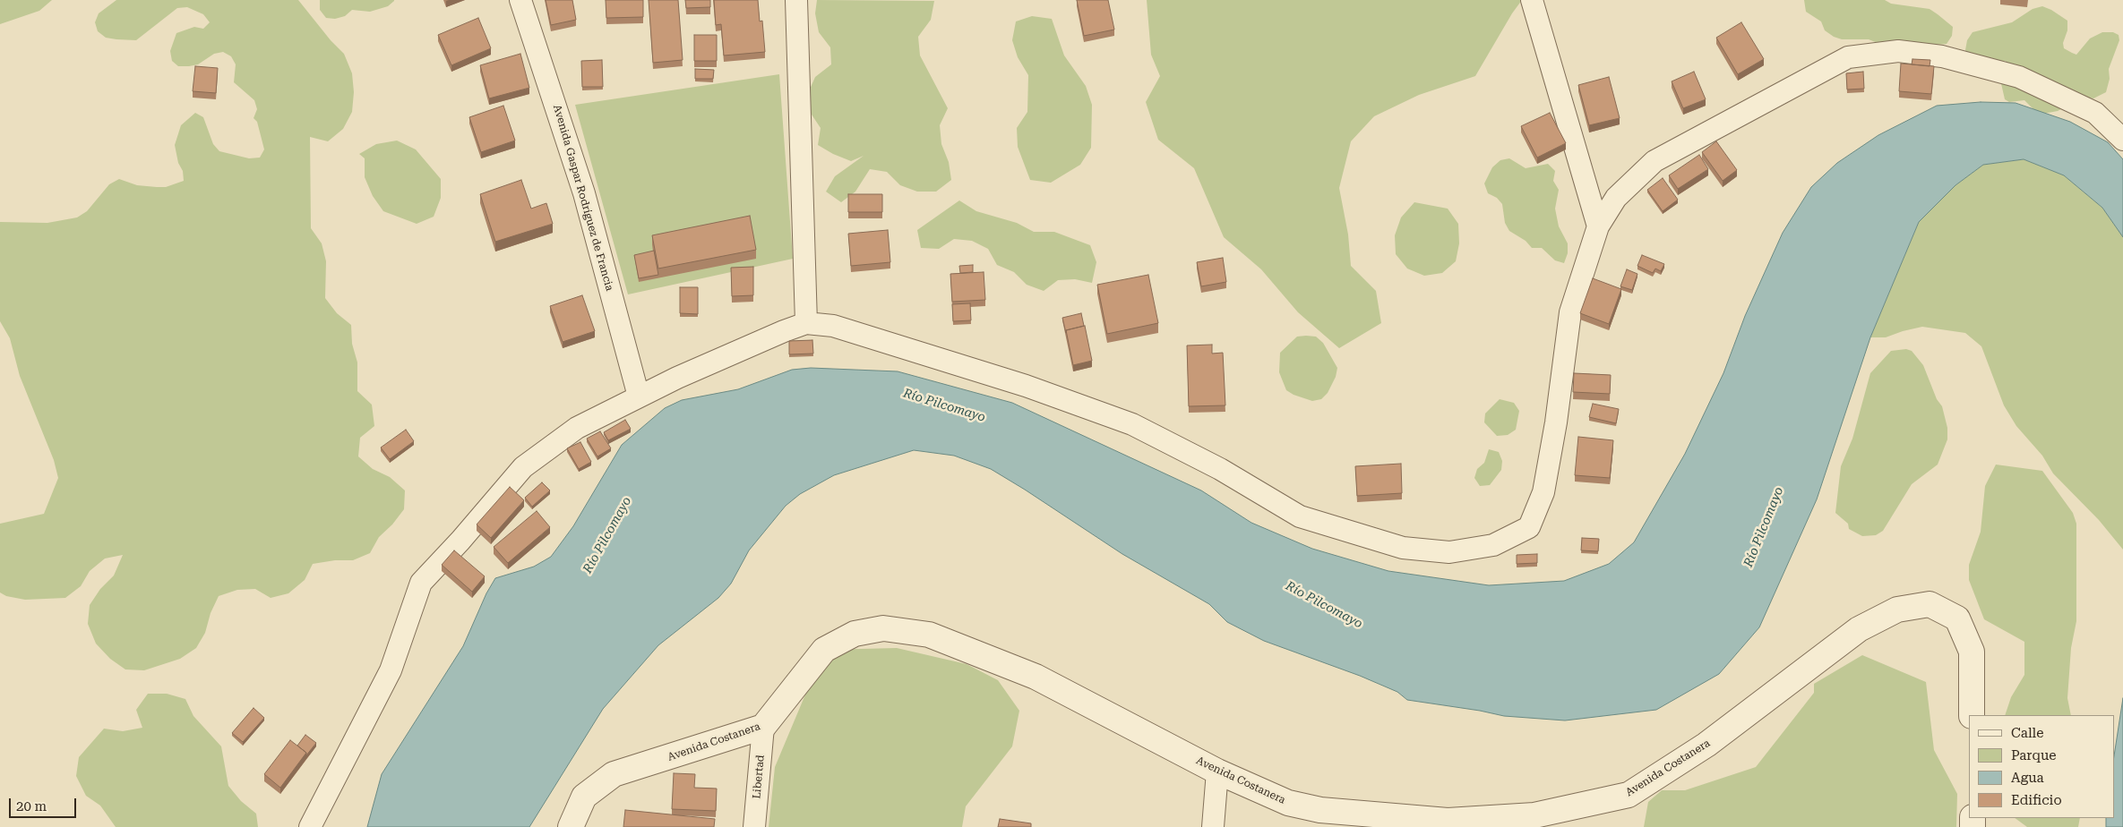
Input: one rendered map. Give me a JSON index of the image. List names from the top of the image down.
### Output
{
  "streets": {
    "street": ["Avenida Gaspar Rodríguez de Francia", "Avenida Costanera", "Libertad"]
  },
  "crossings": [
    ["Avenida Costanera", "Libertad"]
  ],
  "water": ["Río Pilcomayo"],
  "legend": [
    "Calle",
    "Parque",
    "Agua",
    "Edificio"
  ],
  "scale_bar": "20 m"
}
